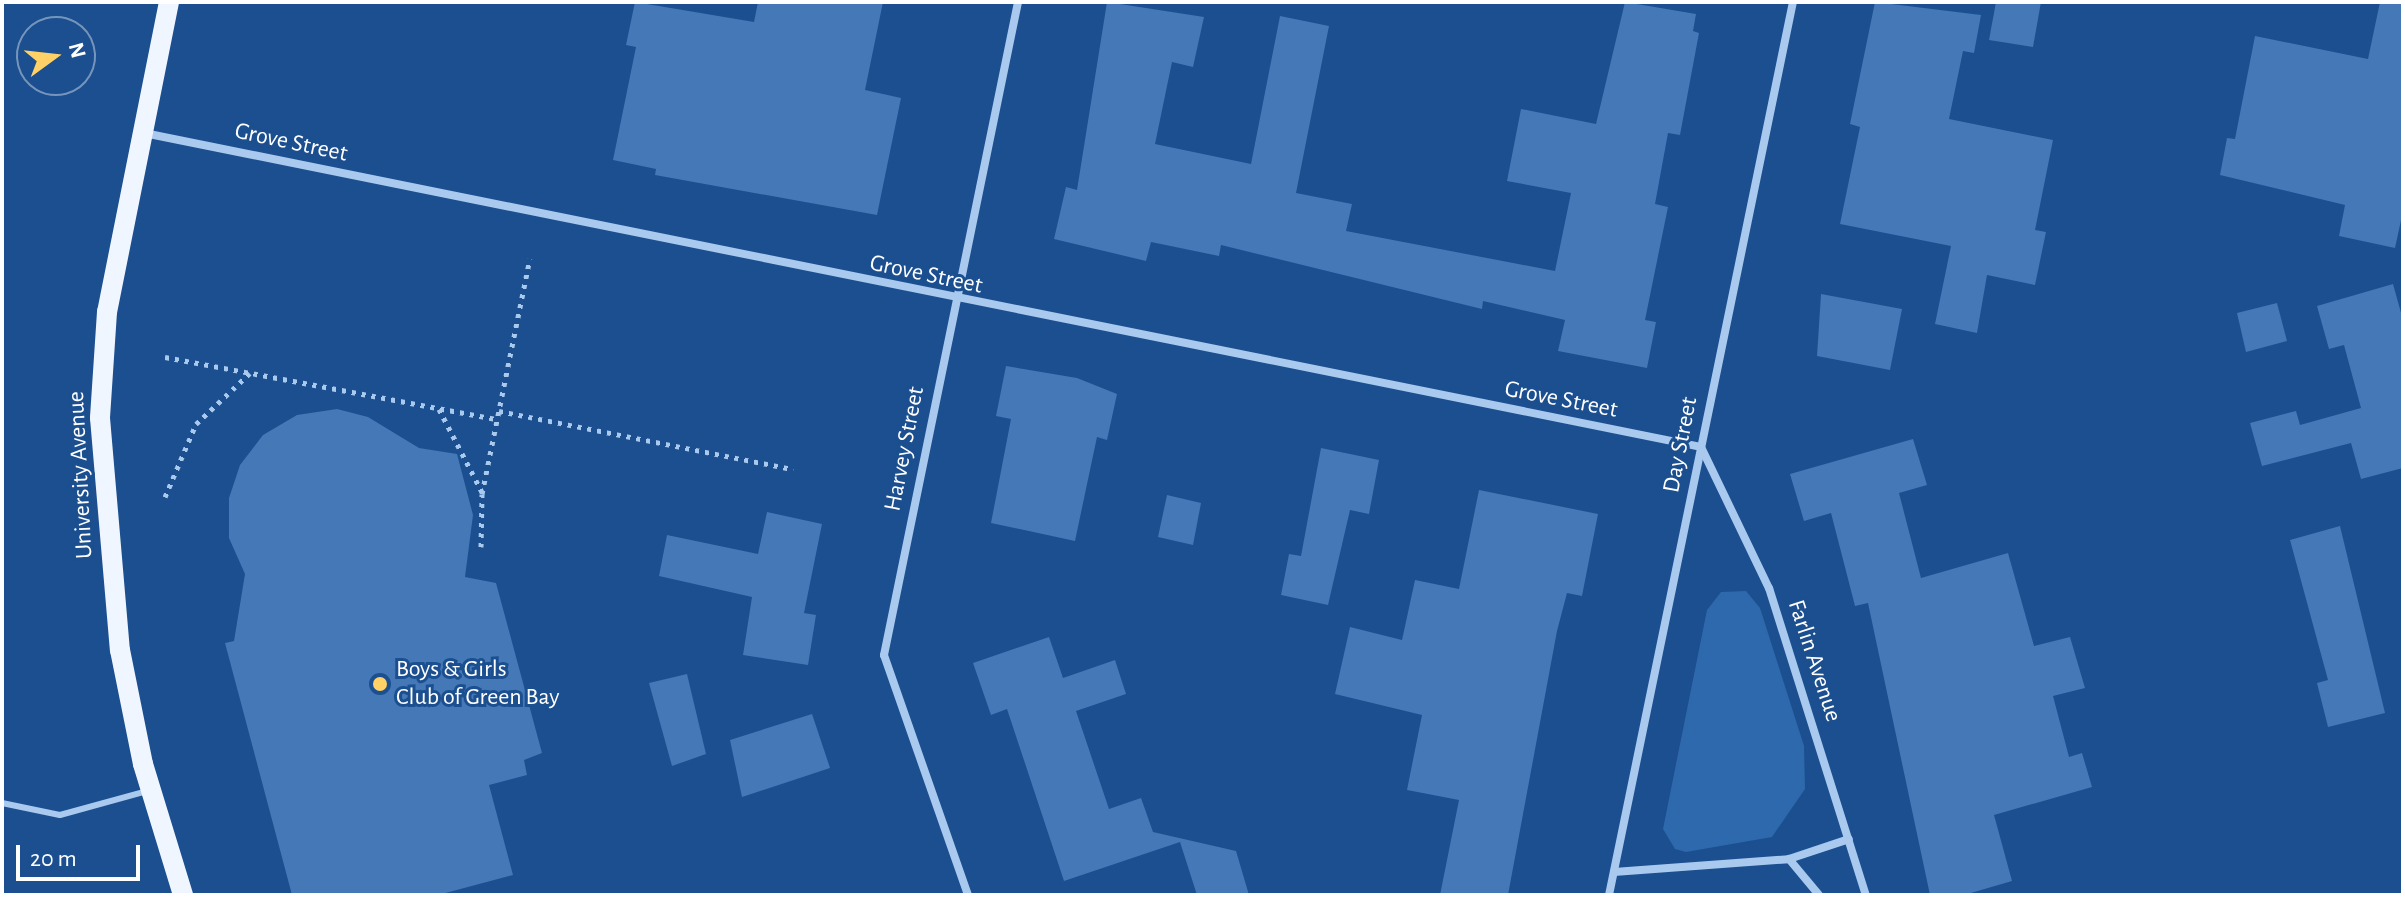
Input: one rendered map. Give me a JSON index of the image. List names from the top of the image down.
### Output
{
  "streets": {
    "main road": ["University Avenue"],
    "street": [
      "Grove Street",
      "Day Street",
      "Harvey Street",
      "Farlin Avenue"
    ]
  },
  "crossings": [
    ["Grove Street", "Day Street"],
    ["Grove Street", "Harvey Street"],
    ["Grove Street", "University Avenue"],
    ["Grove Street", "Farlin Avenue"],
    ["Day Street", "Farlin Avenue"]
  ],
  "places": ["Boys & Girls Club of Green Bay"],
  "scale_bar": "20 m",
  "north": "right"
}
